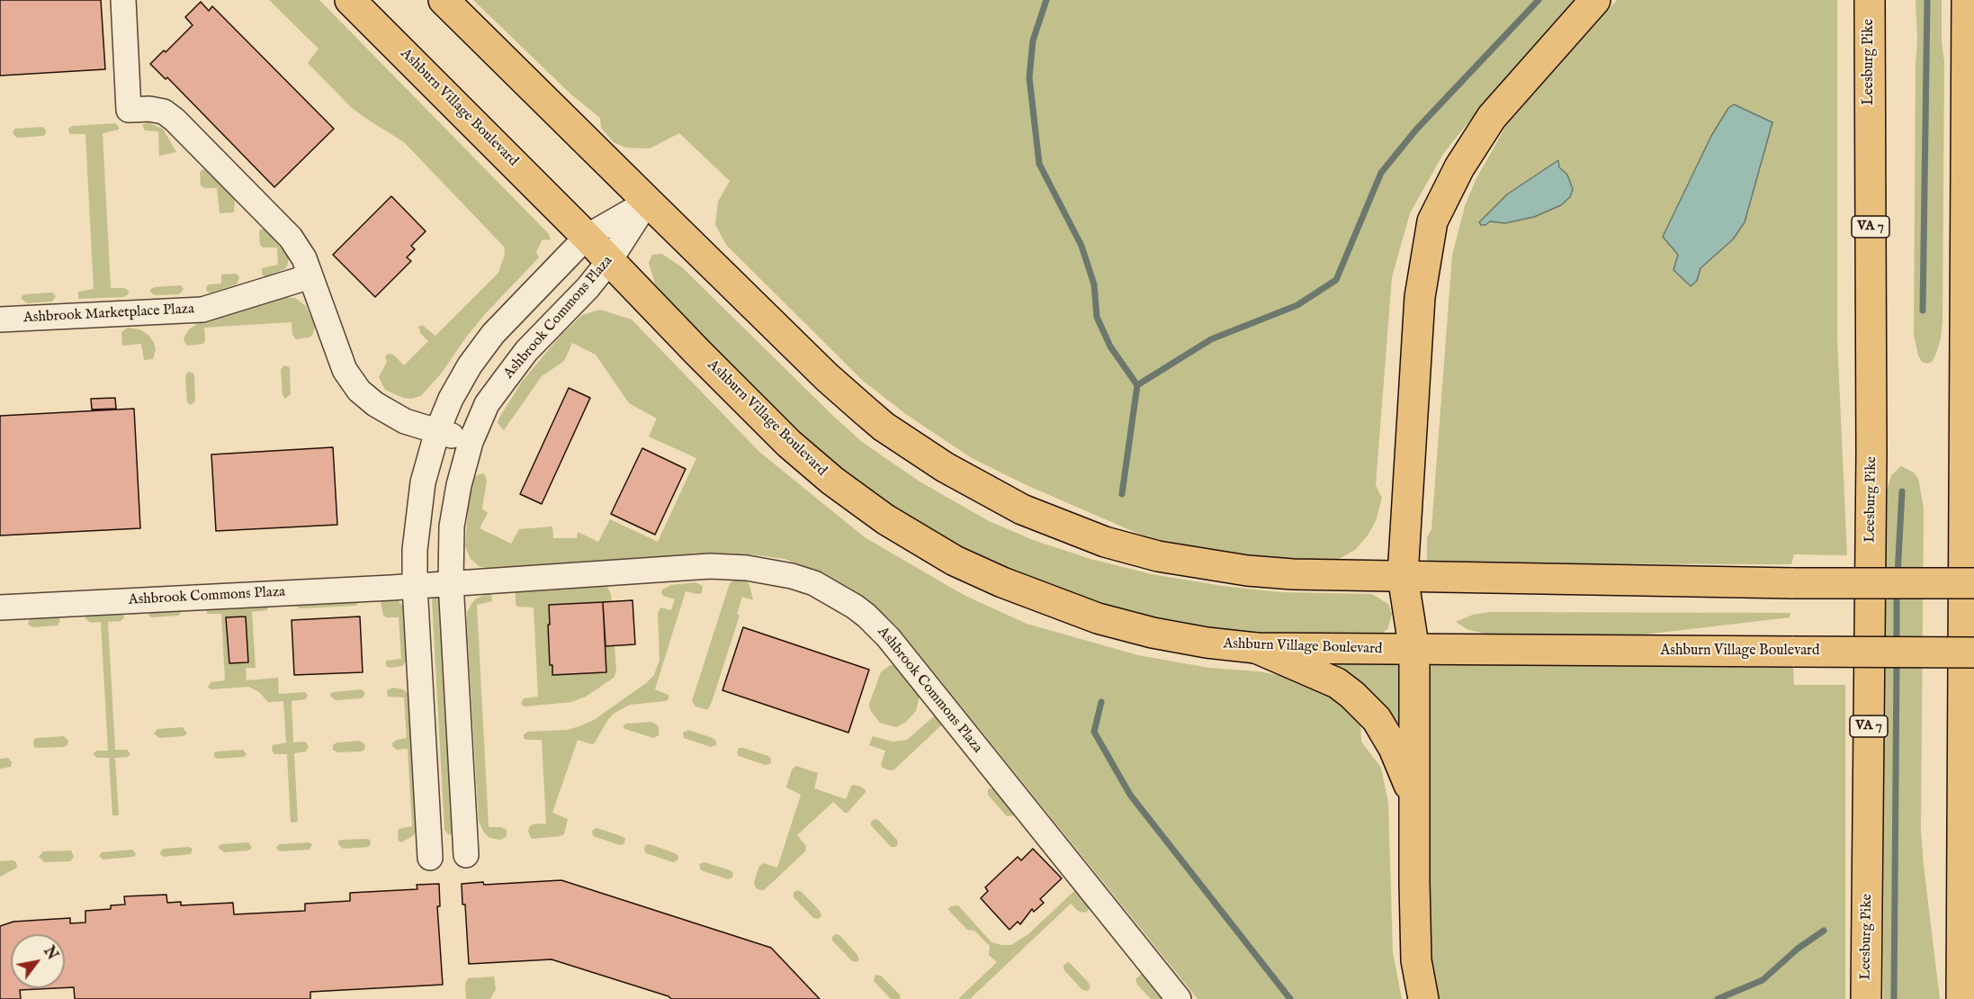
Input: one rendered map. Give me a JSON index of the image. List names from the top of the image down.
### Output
{
  "streets": {
    "main road": ["Leesburg Pike", "Ashburn Village Boulevard", "VA 7"],
    "street": ["Ashbrook Marketplace Plaza", "Ashbrook Commons Plaza"]
  },
  "crossings": [
    ["Ashburn Village Boulevard", "Ashbrook Commons Plaza"]
  ],
  "north": "top right"
}
